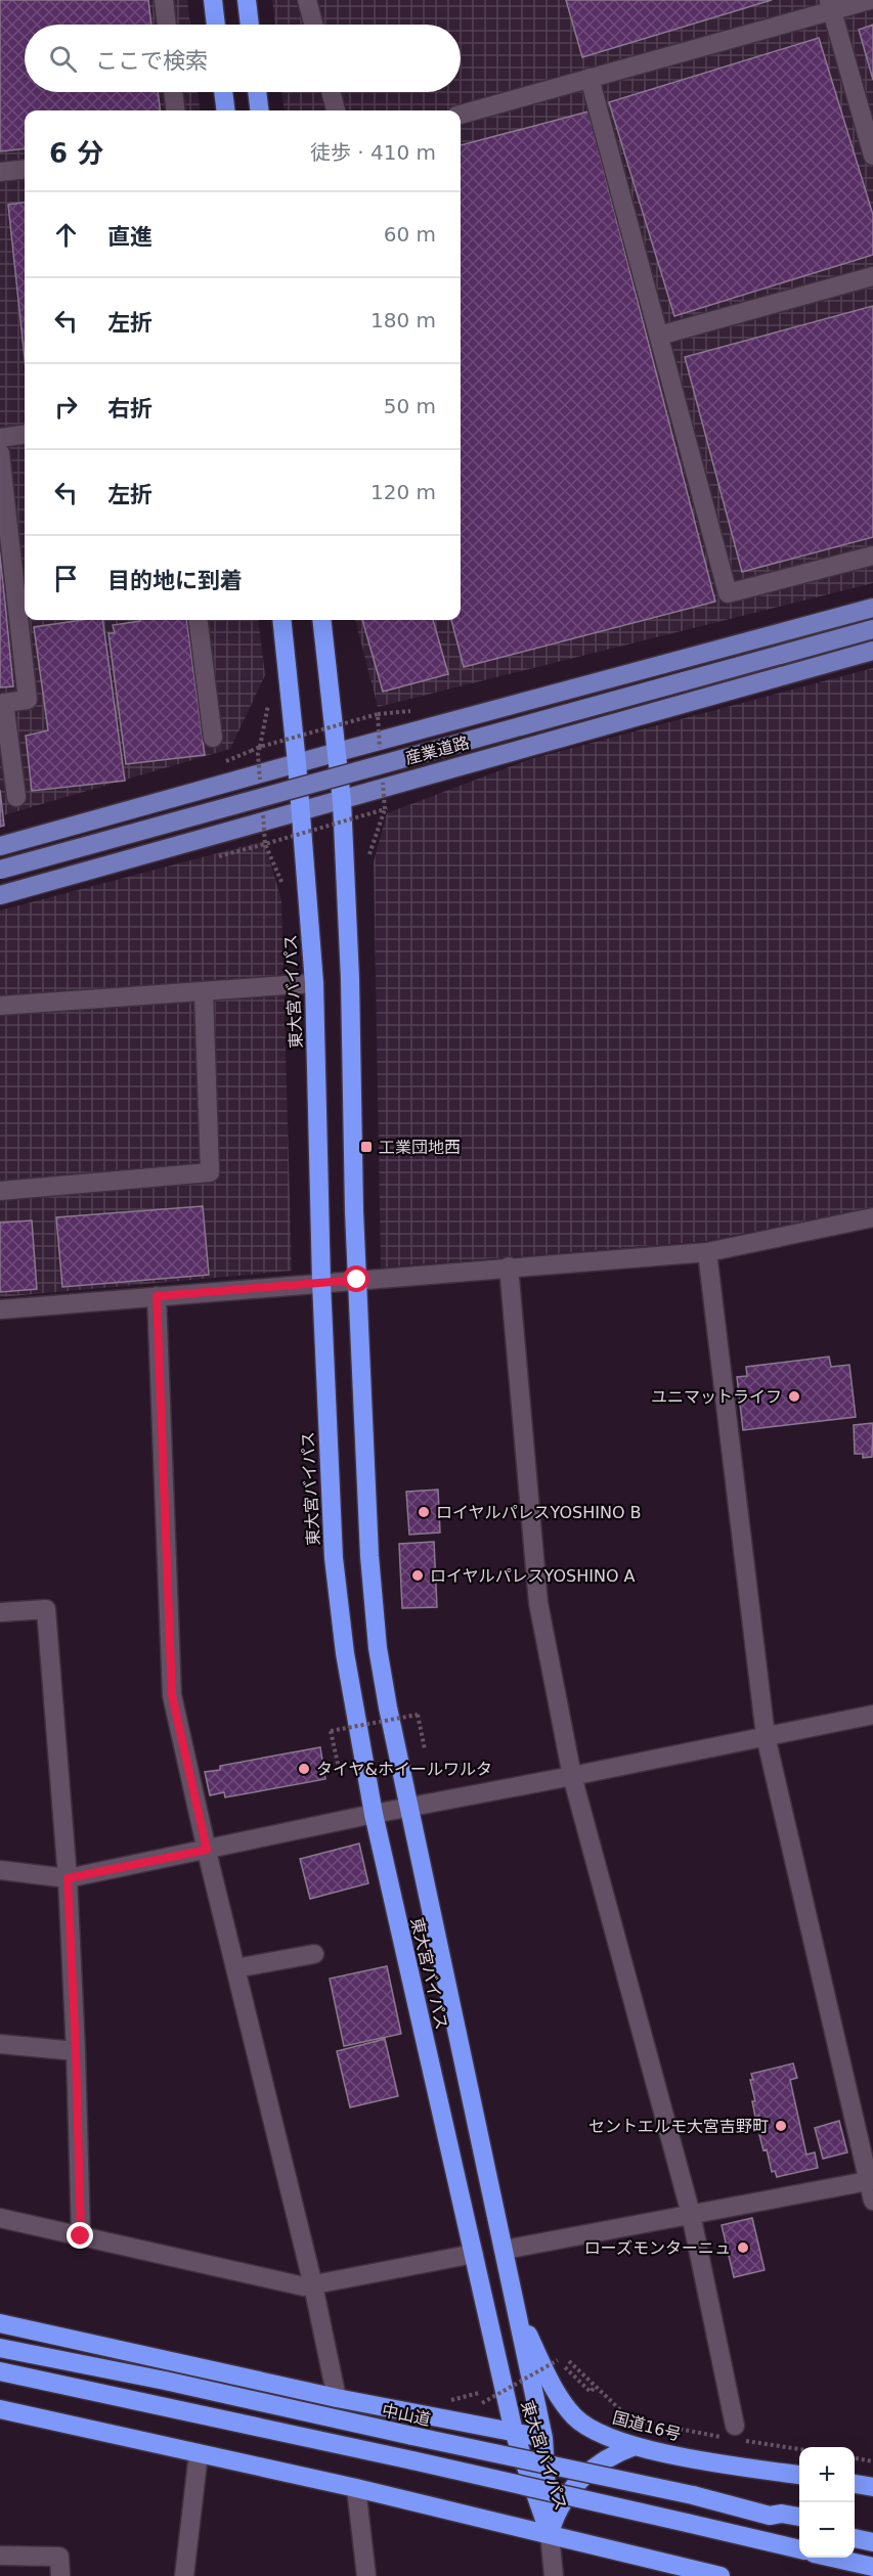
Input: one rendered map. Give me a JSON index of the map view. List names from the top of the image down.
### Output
{
  "streets": {
    "highway": ["東大宮バイパス", "中山道", "国道16号"],
    "main road": ["産業道路"]
  },
  "crossings": [
    ["東大宮バイパス", "国道16号"]
  ],
  "places": {
    "transit": ["工業団地西"],
    "other": [
      "ユニマットライフ",
      "ロイヤルパレスYOSHINO B",
      "ロイヤルパレスYOSHINO A",
      "タイヤ&ホイールワルタ",
      "セントエルモ大宮吉野町",
      "ローズモンターニュ"
    ]
  },
  "page": {
    "search": "ここで検索",
    "heading": ["6 分", "徒歩 · 410 m"],
    "list": [
      ["直進", "60 m"],
      ["左折", "180 m"],
      ["右折", "50 m"],
      ["左折", "120 m"],
      "目的地に到着"
    ],
    "map_buttons": ["+", "−"]
  }
}
